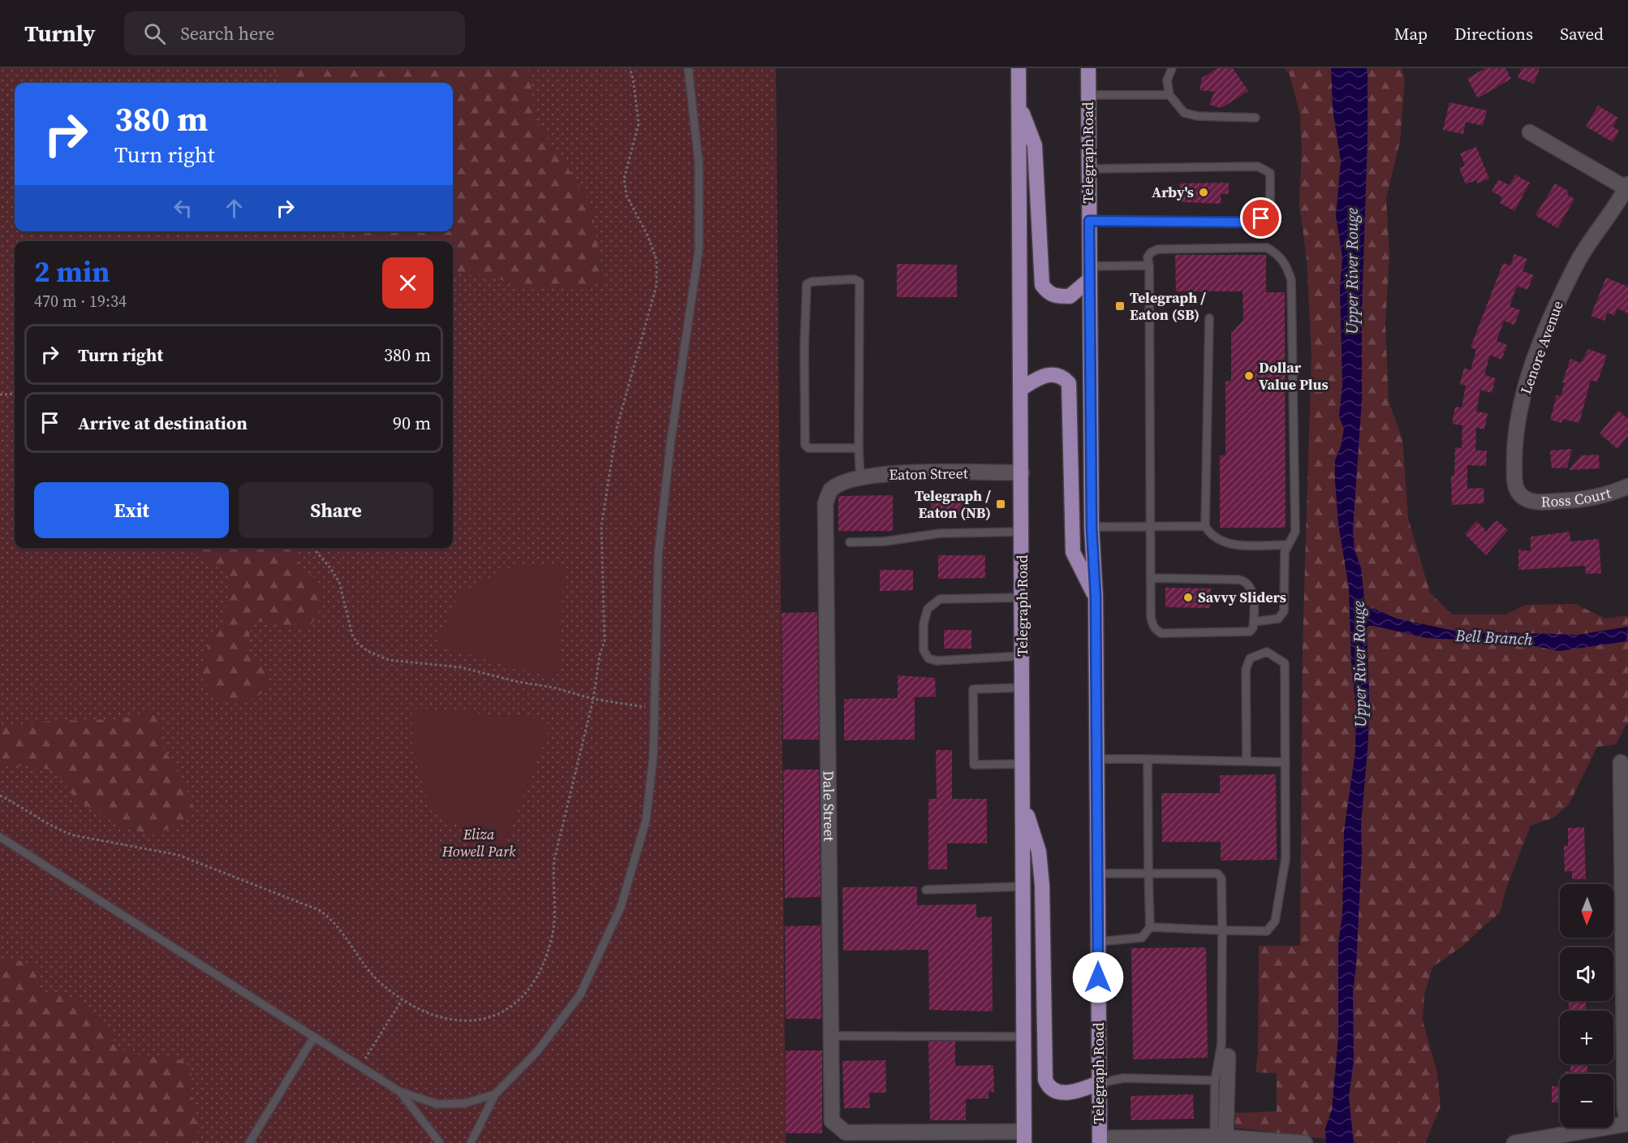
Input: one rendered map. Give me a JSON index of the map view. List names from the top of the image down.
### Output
{
  "streets": {
    "main road": ["Telegraph Road"],
    "street": [
      "Lenore Avenue",
      "Eaton Street",
      "Ross Court",
      "Dale Street"
    ]
  },
  "crossings": [
    ["Telegraph Road", "Eaton Street"],
    ["Telegraph Road", "Dale Street"],
    ["Lenore Avenue", "Ross Court"],
    ["Eaton Street", "Dale Street"]
  ],
  "water": ["Upper River Rouge", "Bell Branch"],
  "parks": ["Eliza Howell Park"],
  "places": {
    "other": ["Arby's", "Dollar Value Plus", "Savvy Sliders"],
    "transit": ["Telegraph / Eaton (SB)", "Telegraph / Eaton (NB)"]
  },
  "north": "bottom",
  "page": {
    "header": "Turnly",
    "search": "Search here",
    "nav": ["Map", "Directions", "Saved"],
    "turn": ["380 m", "Turn right"],
    "heading": ["2 min", "470 m · 19:34"],
    "list": [
      {
        "name": "Turn right",
        "value": "380 m"
      },
      {
        "name": "Arrive at destination",
        "value": "90 m"
      }
    ],
    "buttons": ["Exit", "Share"],
    "map_buttons": ["+", "−"]
  }
}
